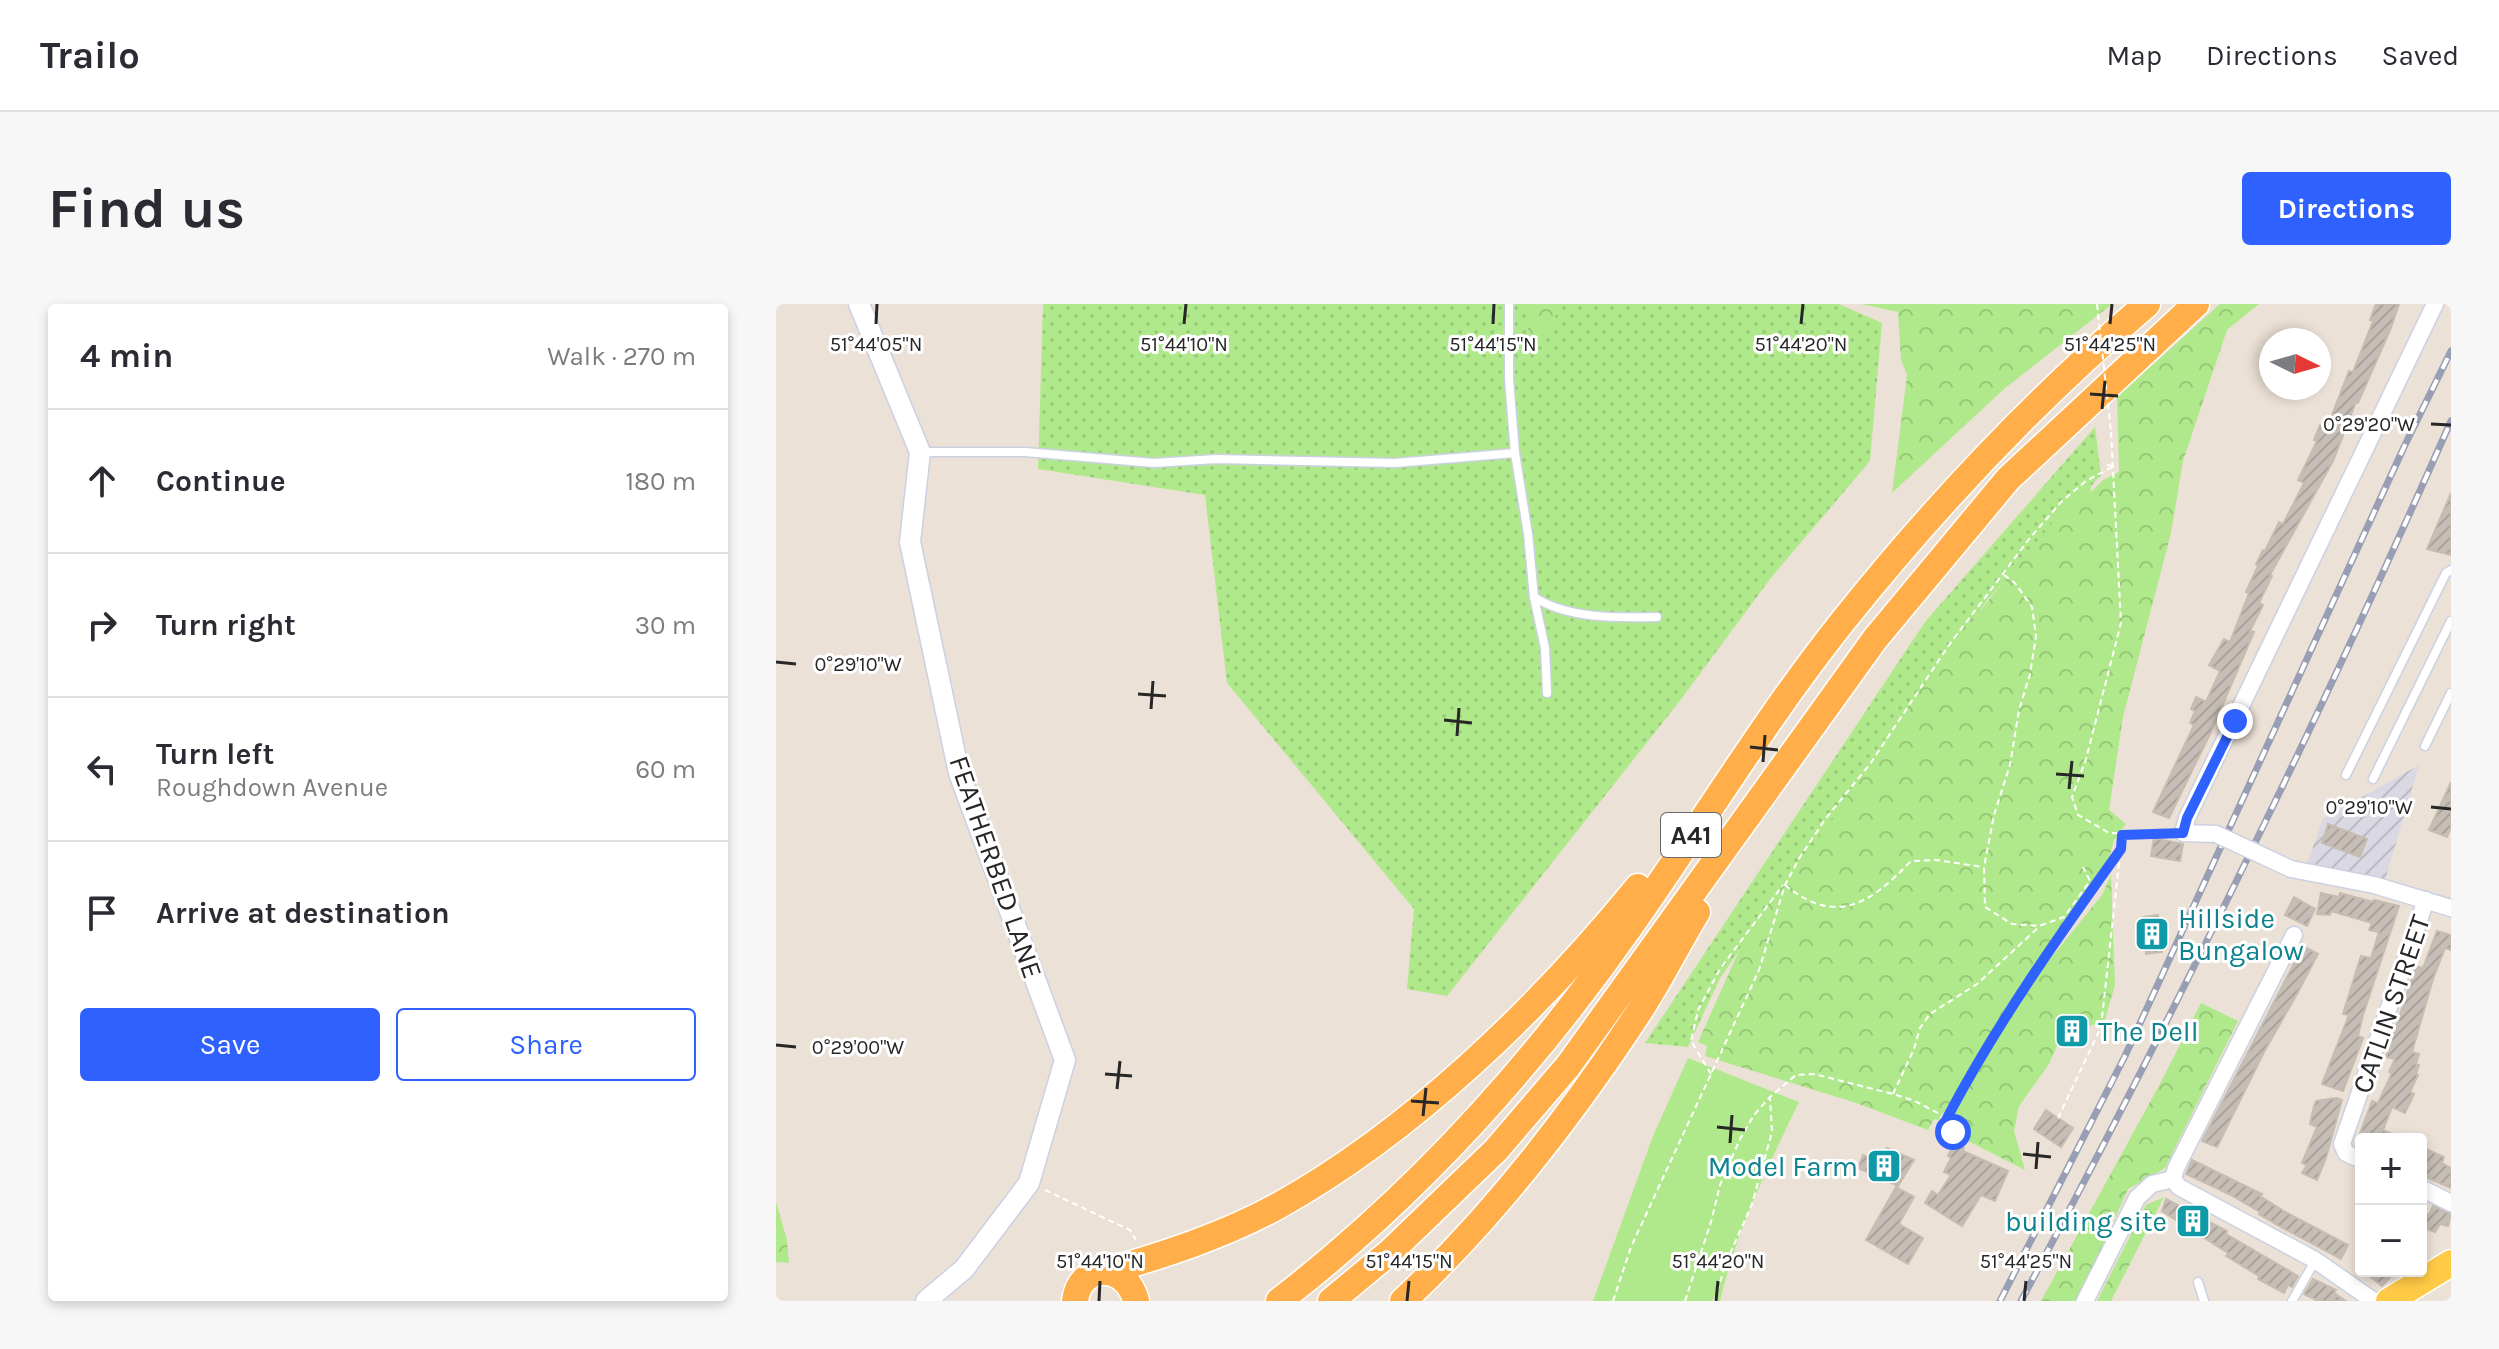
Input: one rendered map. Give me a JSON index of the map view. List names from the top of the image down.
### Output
{
  "streets": {
    "highway": ["A41"],
    "street": ["FEATHERBED LANE", "CATLIN STREET"]
  },
  "places": {
    "building": [
      "Hillside Bungalow",
      "The Dell",
      "Model Farm",
      "building site"
    ]
  },
  "north": "right",
  "page": {
    "header": "Trailo",
    "nav": ["Map", "Directions", "Saved"],
    "buttons": [
      "Directions",
      ["Save", "Share"]
    ],
    "title": "Find us",
    "heading": ["4 min", "Walk · 270 m"],
    "list": [
      ["Continue", "180 m"],
      ["Turn right", "30 m"],
      ["Turn left", "Roughdown Avenue", "60 m"],
      "Arrive at destination"
    ],
    "map_buttons": ["+", "−"]
  },
  "coordinates": [
    "51°44'05\"N",
    "51°44'10\"N",
    "51°44'15\"N",
    "51°44'20\"N",
    "51°44'25\"N",
    "0°29'20\"W",
    "0°29'10\"W",
    "0°29'00\"W"
  ]
}
